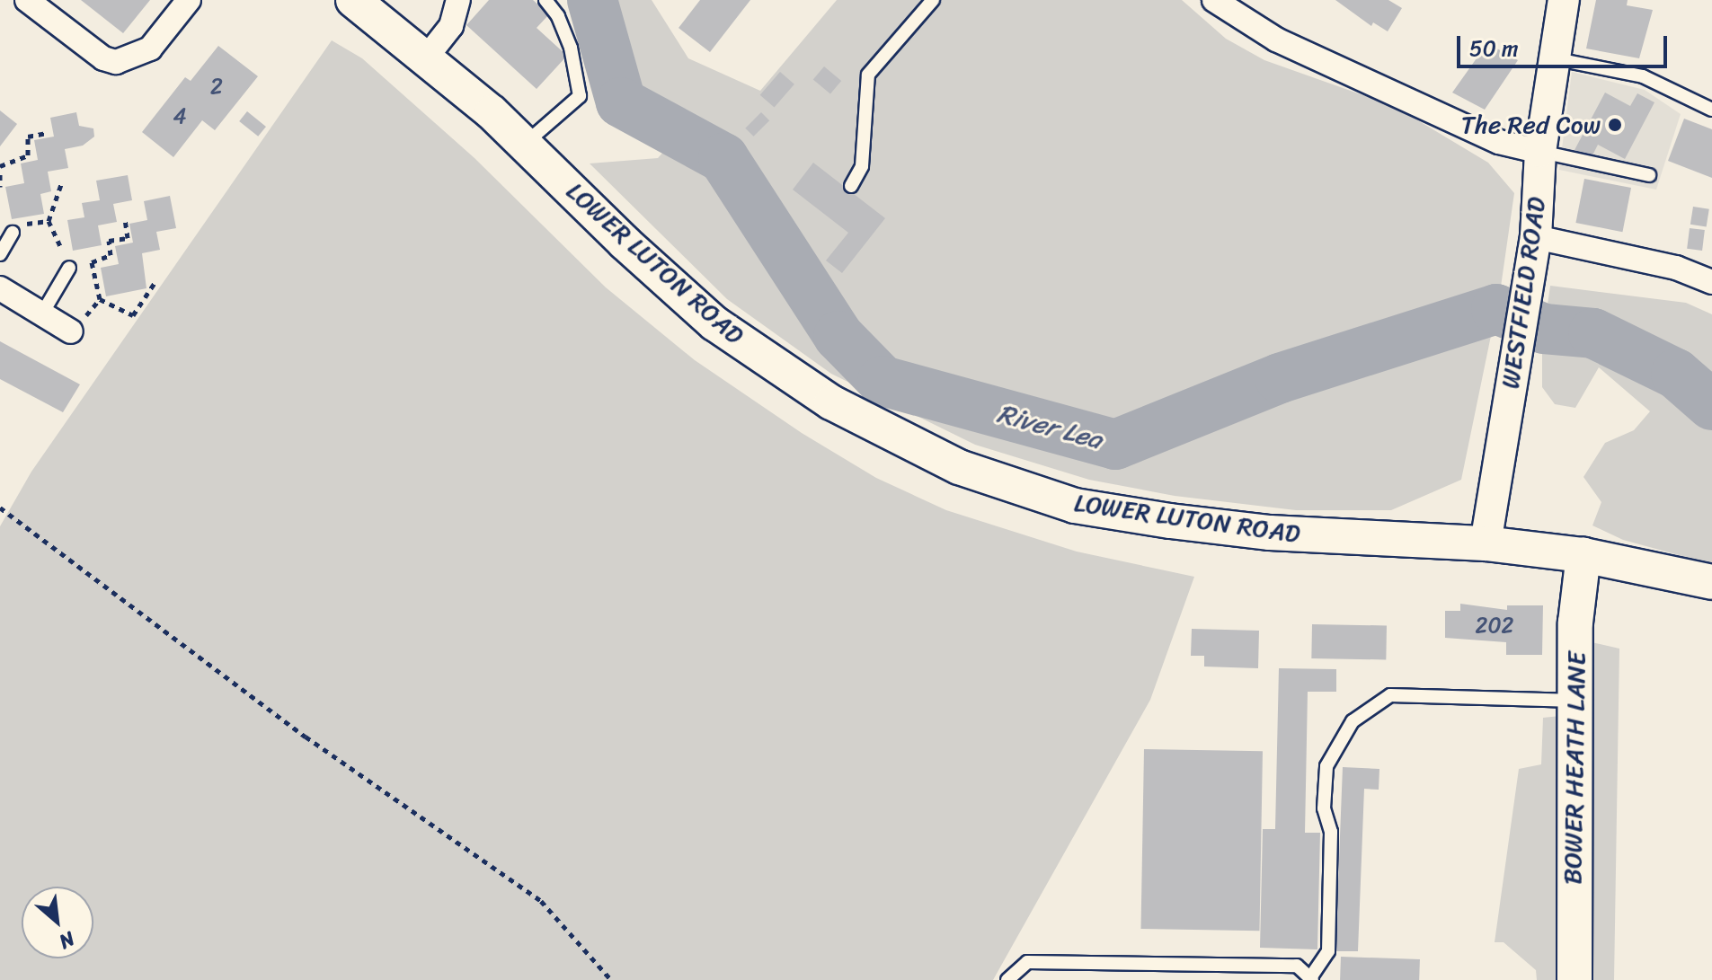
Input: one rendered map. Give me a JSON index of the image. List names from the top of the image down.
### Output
{
  "streets": {
    "main road": ["LOWER LUTON ROAD", "BOWER HEATH LANE"],
    "street": ["WESTFIELD ROAD"]
  },
  "crossings": [
    ["LOWER LUTON ROAD", "WESTFIELD ROAD"],
    ["LOWER LUTON ROAD", "BOWER HEATH LANE"]
  ],
  "water": ["River Lea"],
  "places": ["The Red Cow"],
  "house_numbers": ["2", "4", "202"],
  "scale_bar": "50 m",
  "north": "bottom right"
}
